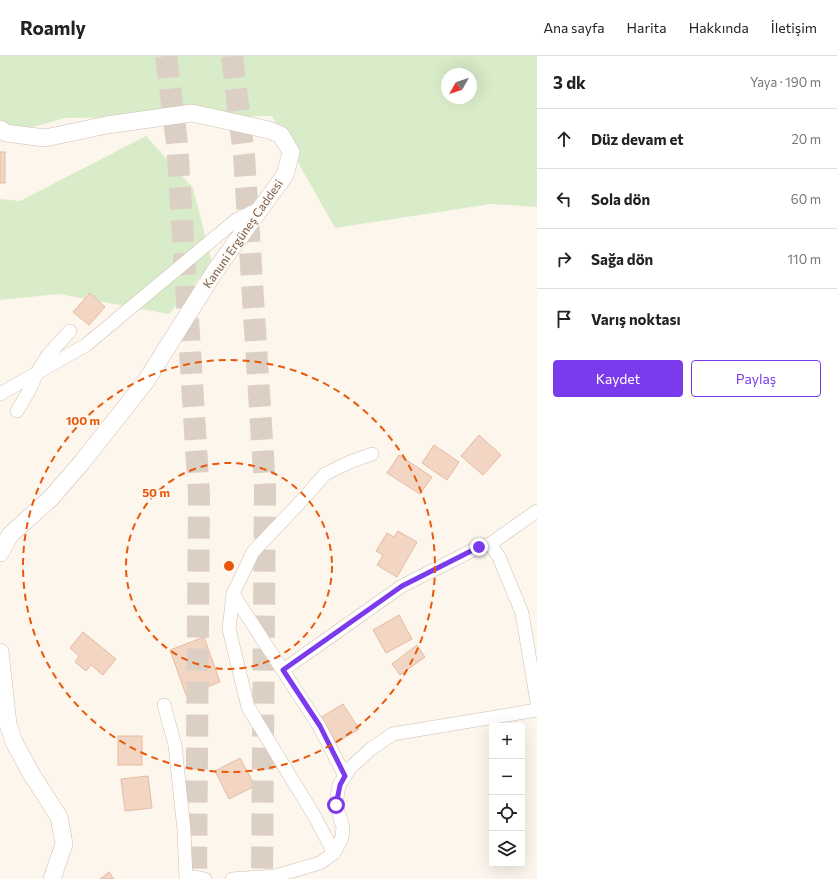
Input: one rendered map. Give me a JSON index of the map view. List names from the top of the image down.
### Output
{
  "streets": {
    "street": ["Kanuni Ergüneş Caddesi"]
  },
  "north": "bottom left",
  "page": {
    "header": "Roamly",
    "nav": [
      "Ana sayfa",
      "Harita",
      "Hakkında",
      "İletişim"
    ],
    "heading": ["3 dk", "Yaya · 190 m"],
    "list": [
      ["Düz devam et", "20 m"],
      ["Sola dön", "60 m"],
      ["Sağa dön", "110 m"],
      "Varış noktası"
    ],
    "buttons": ["Kaydet", "Paylaş"],
    "map_buttons": ["+", "−"]
  },
  "rings": ["100 m", "50 m"]
}
